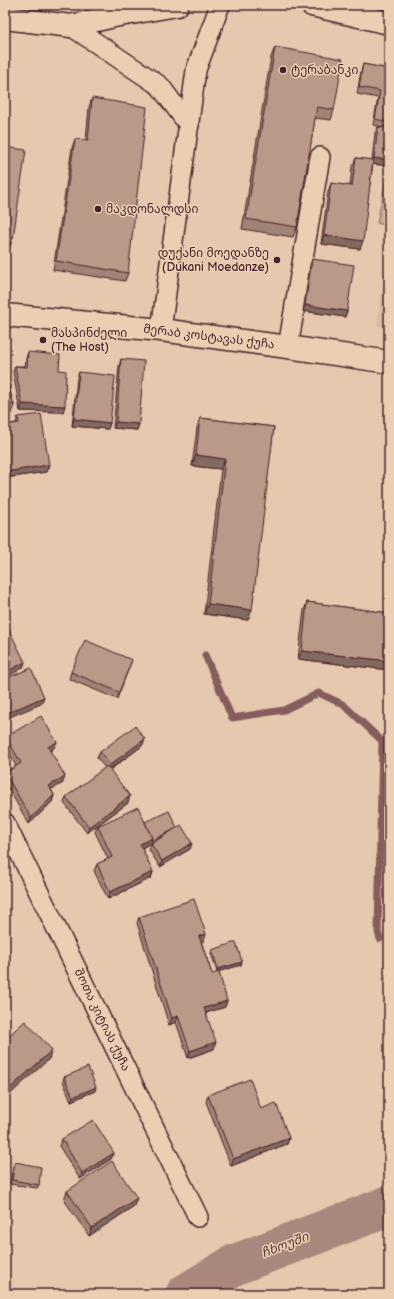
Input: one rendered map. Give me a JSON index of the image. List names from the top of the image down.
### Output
{
  "streets": {
    "main road": ["მერაბ კოსტავას ქუჩა"],
    "street": ["შოთა კიტიას ქუჩა"]
  },
  "water": ["ჩხოუში"],
  "places": [
    "ტერაბანკი",
    "მაკდონალდსი",
    "დუქანი მოედანზე (Dukani Moedanze)",
    "მასპინძელი (The Host)"
  ]
}
